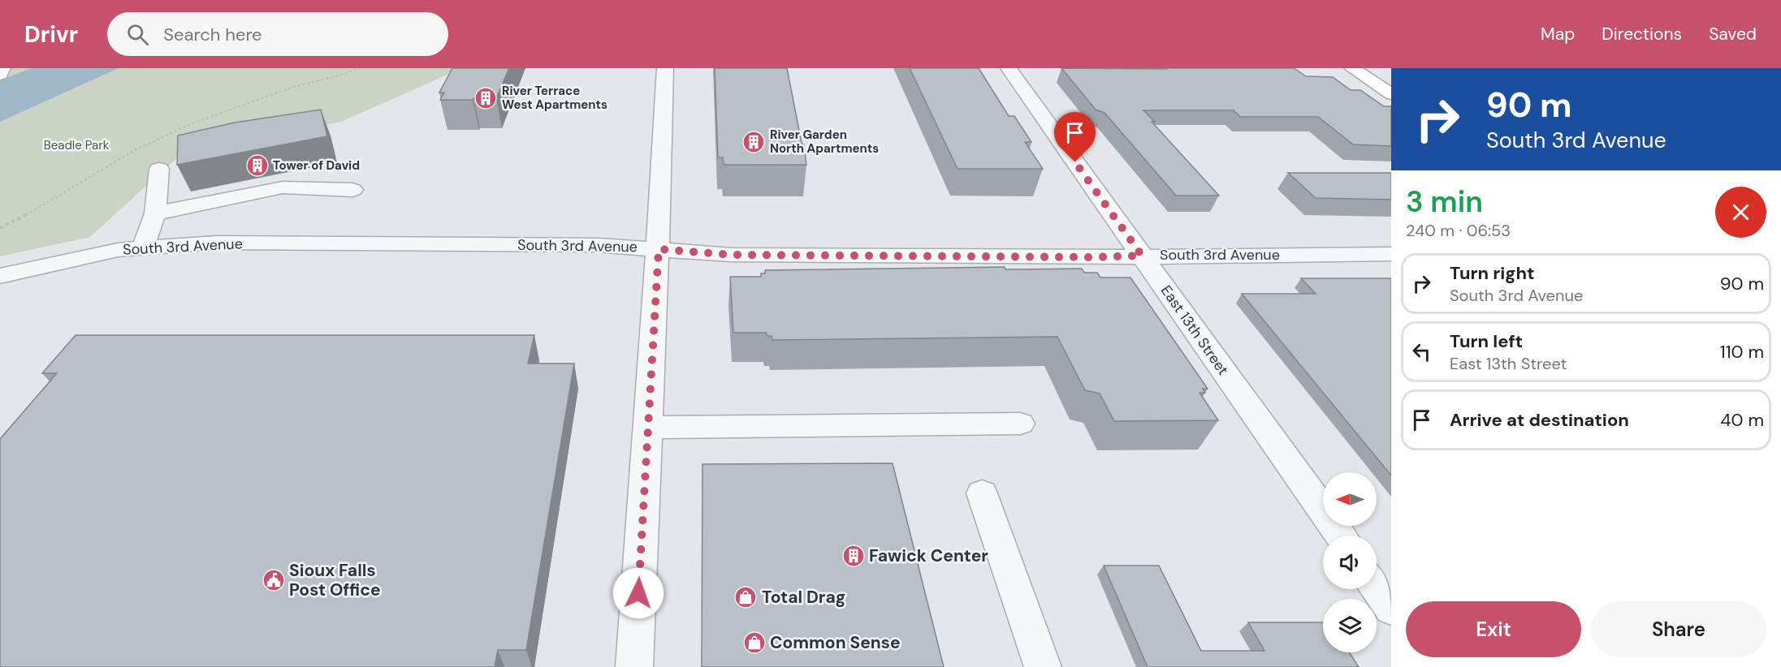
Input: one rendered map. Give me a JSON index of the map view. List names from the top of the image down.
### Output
{
  "streets": {
    "street": ["South 3rd Avenue", "East 13th Street"]
  },
  "crossings": [
    ["South 3rd Avenue", "East 13th Street"]
  ],
  "parks": ["Beadle Park"],
  "places": {
    "building": [
      "River Terrace West Apartments",
      "River Garden North Apartments",
      "Tower of David",
      "Fawick Center"
    ],
    "public building": ["Sioux Falls Post Office"],
    "shop": ["Total Drag", "Common Sense"]
  },
  "north": "left",
  "page": {
    "header": "Drivr",
    "search": "Search here",
    "nav": ["Map", "Directions", "Saved"],
    "turn": ["90 m", "South 3rd Avenue"],
    "heading": ["3 min", "240 m · 06:53"],
    "list": [
      {
        "name": "Turn right",
        "note": "South 3rd Avenue",
        "value": "90 m"
      },
      {
        "name": "Turn left",
        "note": "East 13th Street",
        "value": "110 m"
      },
      {
        "name": "Arrive at destination",
        "value": "40 m"
      }
    ],
    "buttons": ["Exit", "Share"]
  }
}
